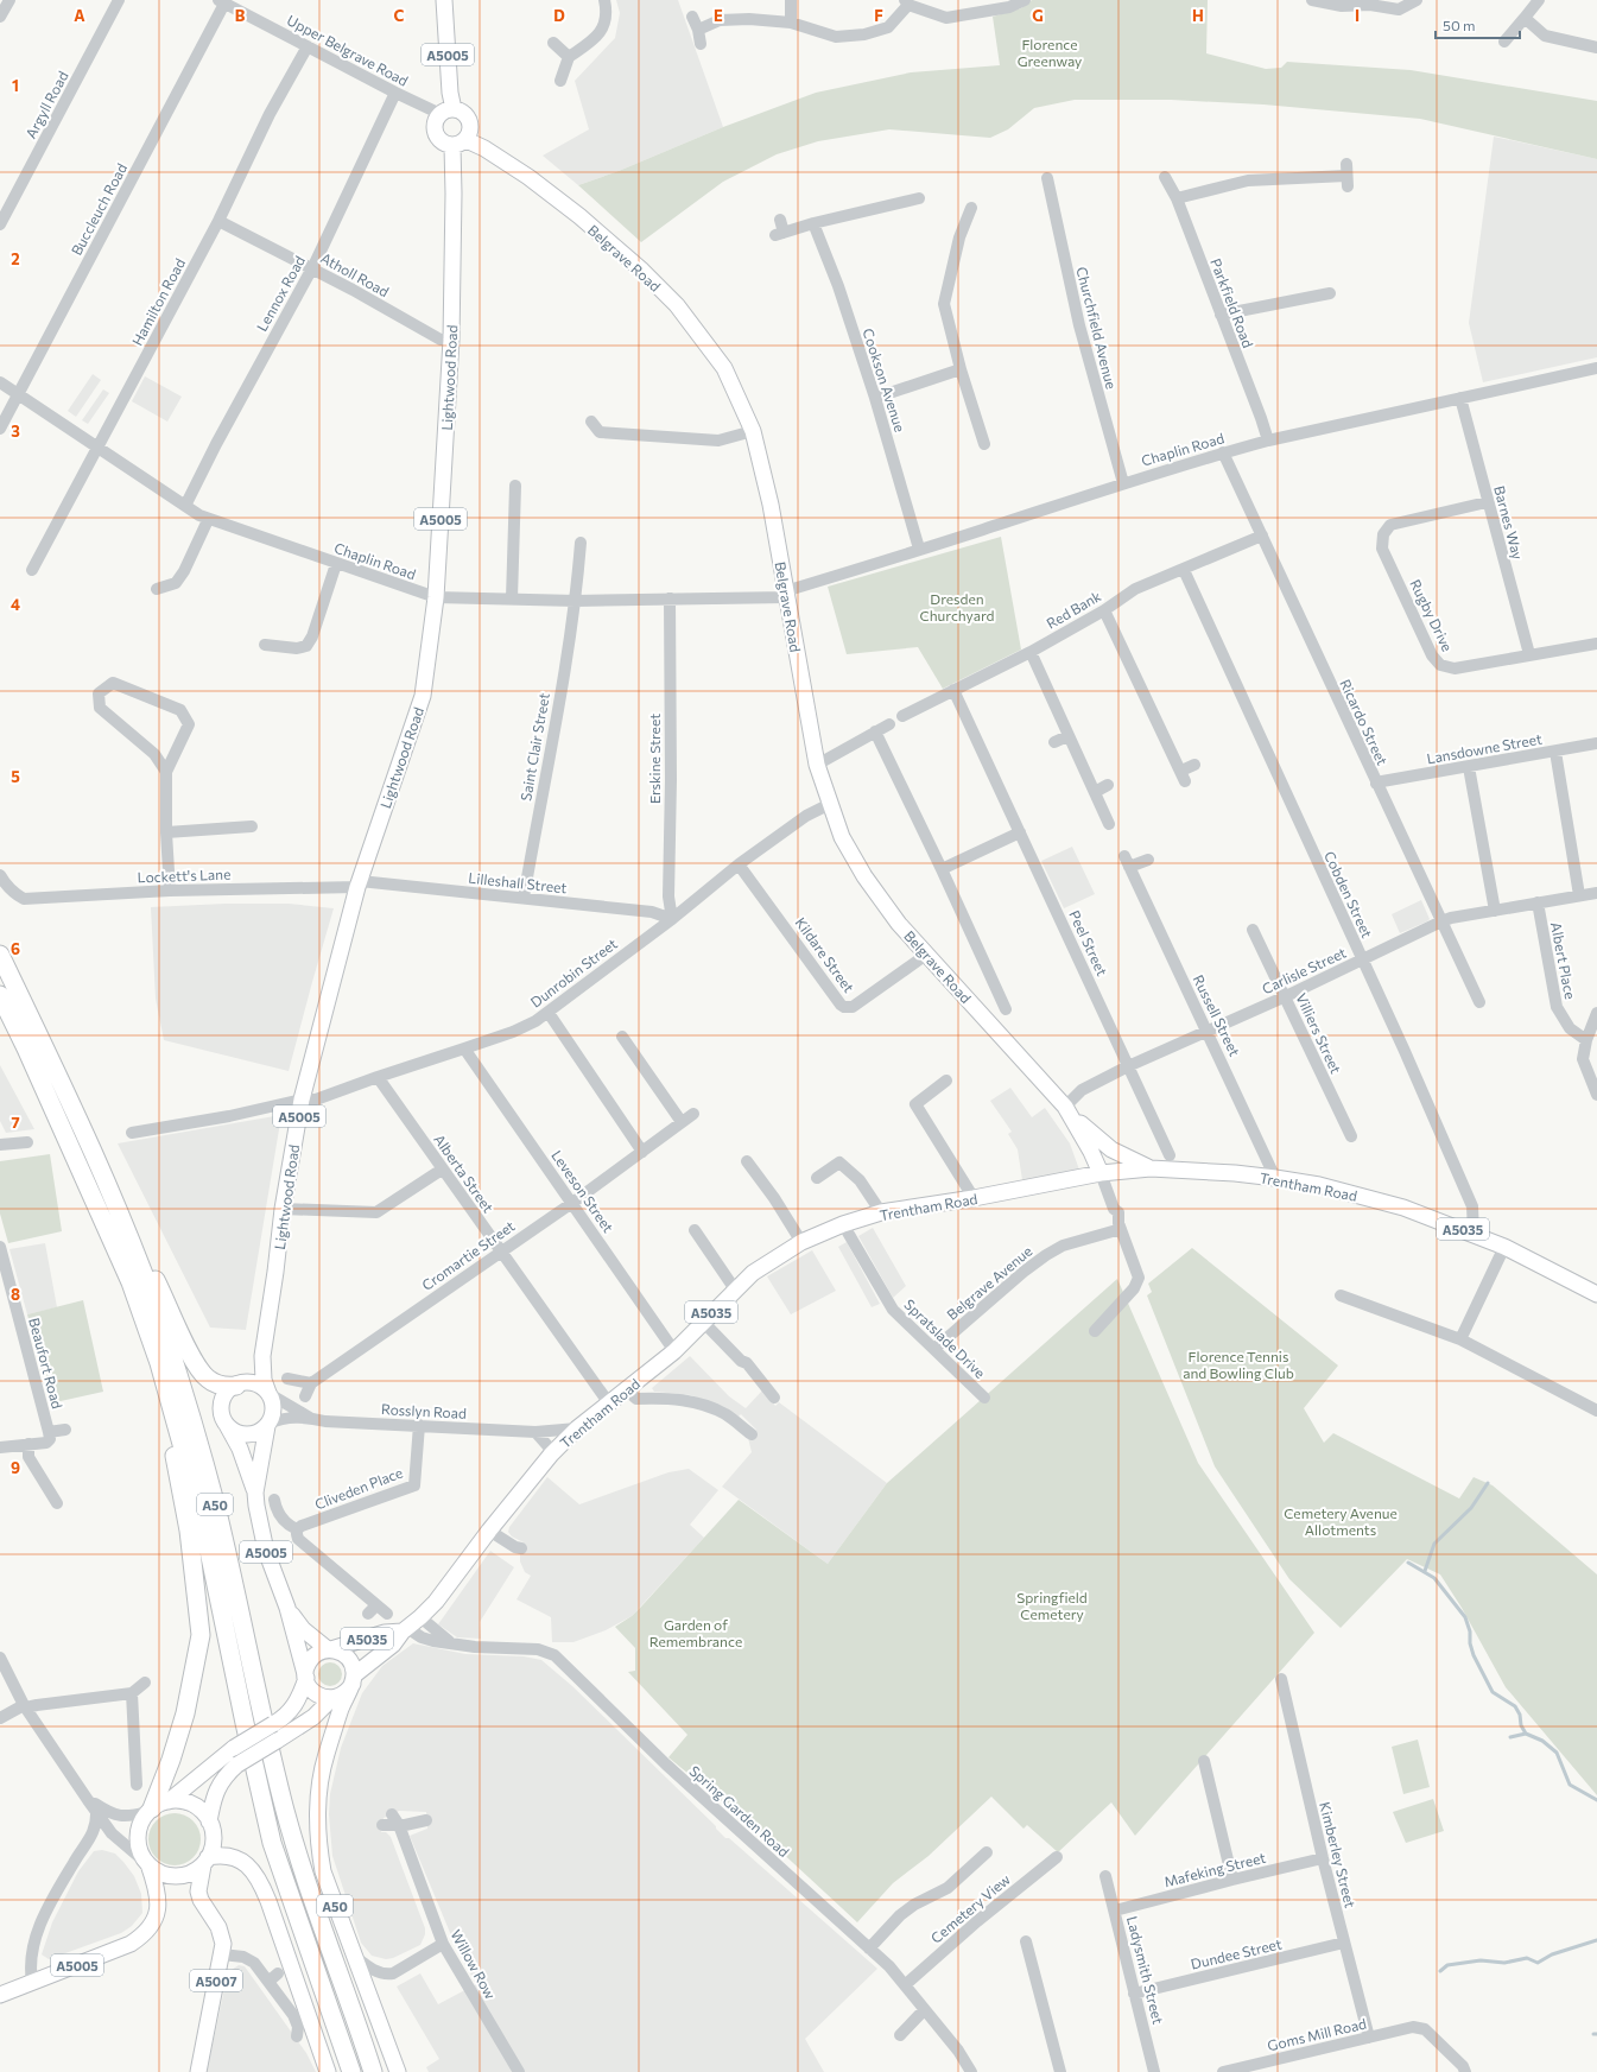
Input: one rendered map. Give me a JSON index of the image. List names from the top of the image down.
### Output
{
  "streets": {
    "highway": ["A50"],
    "main road": [
      "A5005",
      "Belgrave Road",
      "Lightwood Road",
      "Trentham Road",
      "A5035",
      "A5007"
    ],
    "street": [
      "Upper Belgrave Road",
      "Argyll Road",
      "Buccleuch Road",
      "Atholl Road",
      "Lennox Road",
      "Hamilton Road",
      "Parkfield Road",
      "Churchfield Avenue",
      "Cookson Avenue",
      "Chaplin Road",
      "Barnes Way",
      "Red Bank",
      "Rugby Drive",
      "Ricardo Street",
      "Saint Clair Street",
      "Lansdowne Street",
      "Erskine Street",
      "Lockett's Lane",
      "Lilleshall Street",
      "Cobden Street",
      "Peel Street",
      "Kildare Street",
      "Albert Place",
      "Carlisle Street",
      "Dunrobin Street",
      "Russell Street",
      "Villiers Street",
      "Alberta Street",
      "Leveson Street",
      "Cromartie Street",
      "Belgrave Avenue",
      "Spratslade Drive",
      "Beaufort Road",
      "Rosslyn Road",
      "Cliveden Place",
      "Spring Garden Road",
      "Kimberley Street",
      "Mafeking Street",
      "Cemetery View",
      "Dundee Street",
      "Willow Row",
      "Ladysmith Street",
      "Goms Mill Road"
    ]
  },
  "crossings": [
    ["Upper Belgrave Road", "A5005"],
    ["Upper Belgrave Road", "Buccleuch Road"],
    ["Upper Belgrave Road", "Belgrave Road"],
    ["Upper Belgrave Road", "Lennox Road"],
    ["Upper Belgrave Road", "Hamilton Road"],
    ["Upper Belgrave Road", "Lightwood Road"],
    ["A5005", "Belgrave Road"],
    ["A5005", "Lightwood Road"],
    ["A5005", "A5035"],
    ["A5005", "Rosslyn Road"],
    ["A5005", "A50"],
    ["A5005", "A5007"],
    ["Buccleuch Road", "Chaplin Road"],
    ["Belgrave Road", "Lightwood Road"],
    ["Belgrave Road", "Chaplin Road"],
    ["Belgrave Road", "Kildare Street"],
    ["Belgrave Road", "Carlisle Street"],
    ["Belgrave Road", "Dunrobin Street"],
    ["Belgrave Road", "Trentham Road"],
    ["Atholl Road", "Lennox Road"],
    ["Atholl Road", "Hamilton Road"],
    ["Atholl Road", "Lightwood Road"],
    ["Lennox Road", "Chaplin Road"],
    ["Hamilton Road", "Chaplin Road"],
    ["Parkfield Road", "Chaplin Road"],
    ["Churchfield Avenue", "Chaplin Road"],
    ["Lightwood Road", "Chaplin Road"],
    ["Lightwood Road", "Lockett's Lane"],
    ["Lightwood Road", "Lilleshall Street"],
    ["Lightwood Road", "Dunrobin Street"],
    ["Lightwood Road", "Rosslyn Road"],
    ["Cookson Avenue", "Chaplin Road"],
    ["Chaplin Road", "Barnes Way"],
    ["Chaplin Road", "Ricardo Street"],
    ["Chaplin Road", "Saint Clair Street"],
    ["Chaplin Road", "Erskine Street"],
    ["Barnes Way", "Rugby Drive"],
    ["Red Bank", "Ricardo Street"],
    ["Red Bank", "Cobden Street"],
    ["Red Bank", "Peel Street"],
    ["Ricardo Street", "Lansdowne Street"],
    ["Ricardo Street", "Carlisle Street"],
    ["Saint Clair Street", "Lilleshall Street"],
    ["Erskine Street", "Lilleshall Street"],
    ["Erskine Street", "Dunrobin Street"],
    ["Lockett's Lane", "Lilleshall Street"],
    ["Lilleshall Street", "Dunrobin Street"],
    ["Cobden Street", "Carlisle Street"],
    ["Cobden Street", "Trentham Road"],
    ["Peel Street", "Carlisle Street"],
    ["Kildare Street", "Dunrobin Street"],
    ["Albert Place", "Carlisle Street"],
    ["Carlisle Street", "Russell Street"],
    ["Carlisle Street", "Villiers Street"],
    ["Dunrobin Street", "Alberta Street"],
    ["Dunrobin Street", "Leveson Street"],
    ["Russell Street", "Trentham Road"],
    ["Alberta Street", "Trentham Road"],
    ["Alberta Street", "Cromartie Street"],
    ["Trentham Road", "Leveson Street"],
    ["Trentham Road", "A5035"],
    ["Trentham Road", "Spratslade Drive"],
    ["Trentham Road", "Rosslyn Road"],
    ["Trentham Road", "Spring Garden Road"],
    ["Leveson Street", "Cromartie Street"],
    ["A5035", "A50"],
    ["A5035", "Spring Garden Road"],
    ["Belgrave Avenue", "Spratslade Drive"],
    ["Rosslyn Road", "Cliveden Place"],
    ["Spring Garden Road", "Cemetery View"],
    ["Kimberley Street", "Mafeking Street"],
    ["Kimberley Street", "Dundee Street"],
    ["Kimberley Street", "Goms Mill Road"],
    ["Mafeking Street", "Ladysmith Street"],
    ["Dundee Street", "Ladysmith Street"]
  ],
  "parks": [
    "Florence Greenway",
    "Dresden Churchyard",
    "Florence Tennis and Bowling Club",
    "Cemetery Avenue Allotments",
    "Springfield Cemetery",
    "Garden of Remembrance"
  ],
  "scale_bar": "50 m",
  "grid": {
    "columns": [
      "A",
      "B",
      "C",
      "D",
      "E",
      "F",
      "G",
      "H",
      "I"
    ],
    "rows": [
      "1",
      "2",
      "3",
      "4",
      "5",
      "6",
      "7",
      "8",
      "9"
    ]
  }
}
